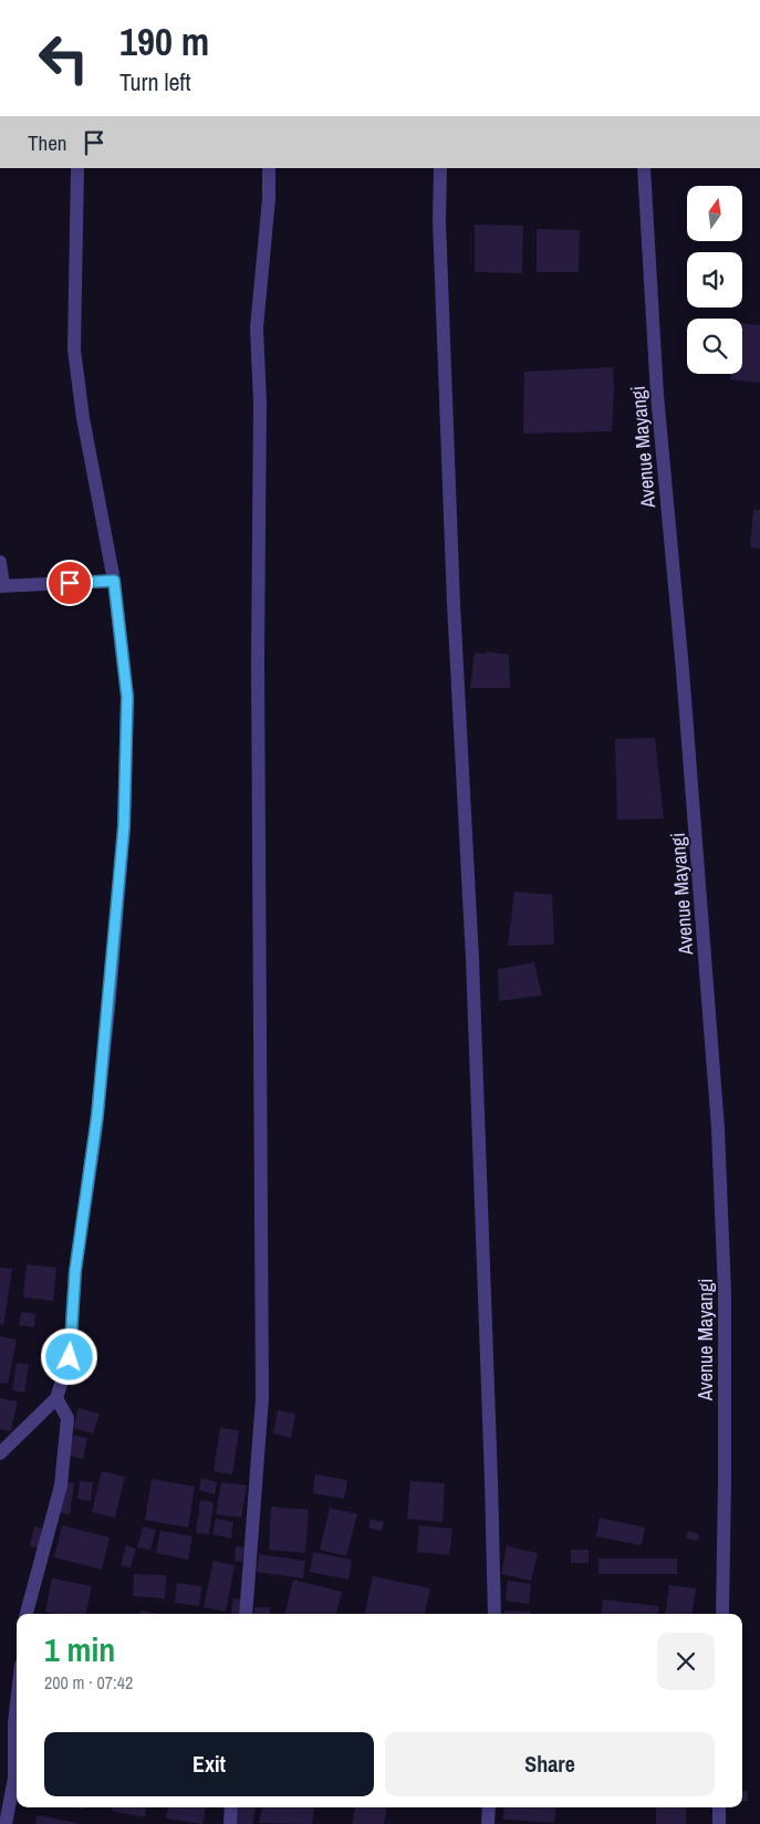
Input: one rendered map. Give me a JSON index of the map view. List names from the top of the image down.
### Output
{
  "streets": {
    "street": ["Avenue Mayangi"]
  },
  "north": "top",
  "page": {
    "turn": ["190 m", "Turn left"],
    "then": "Then",
    "heading": ["1 min", "200 m · 07:42"],
    "buttons": ["Exit", "Share"]
  }
}
